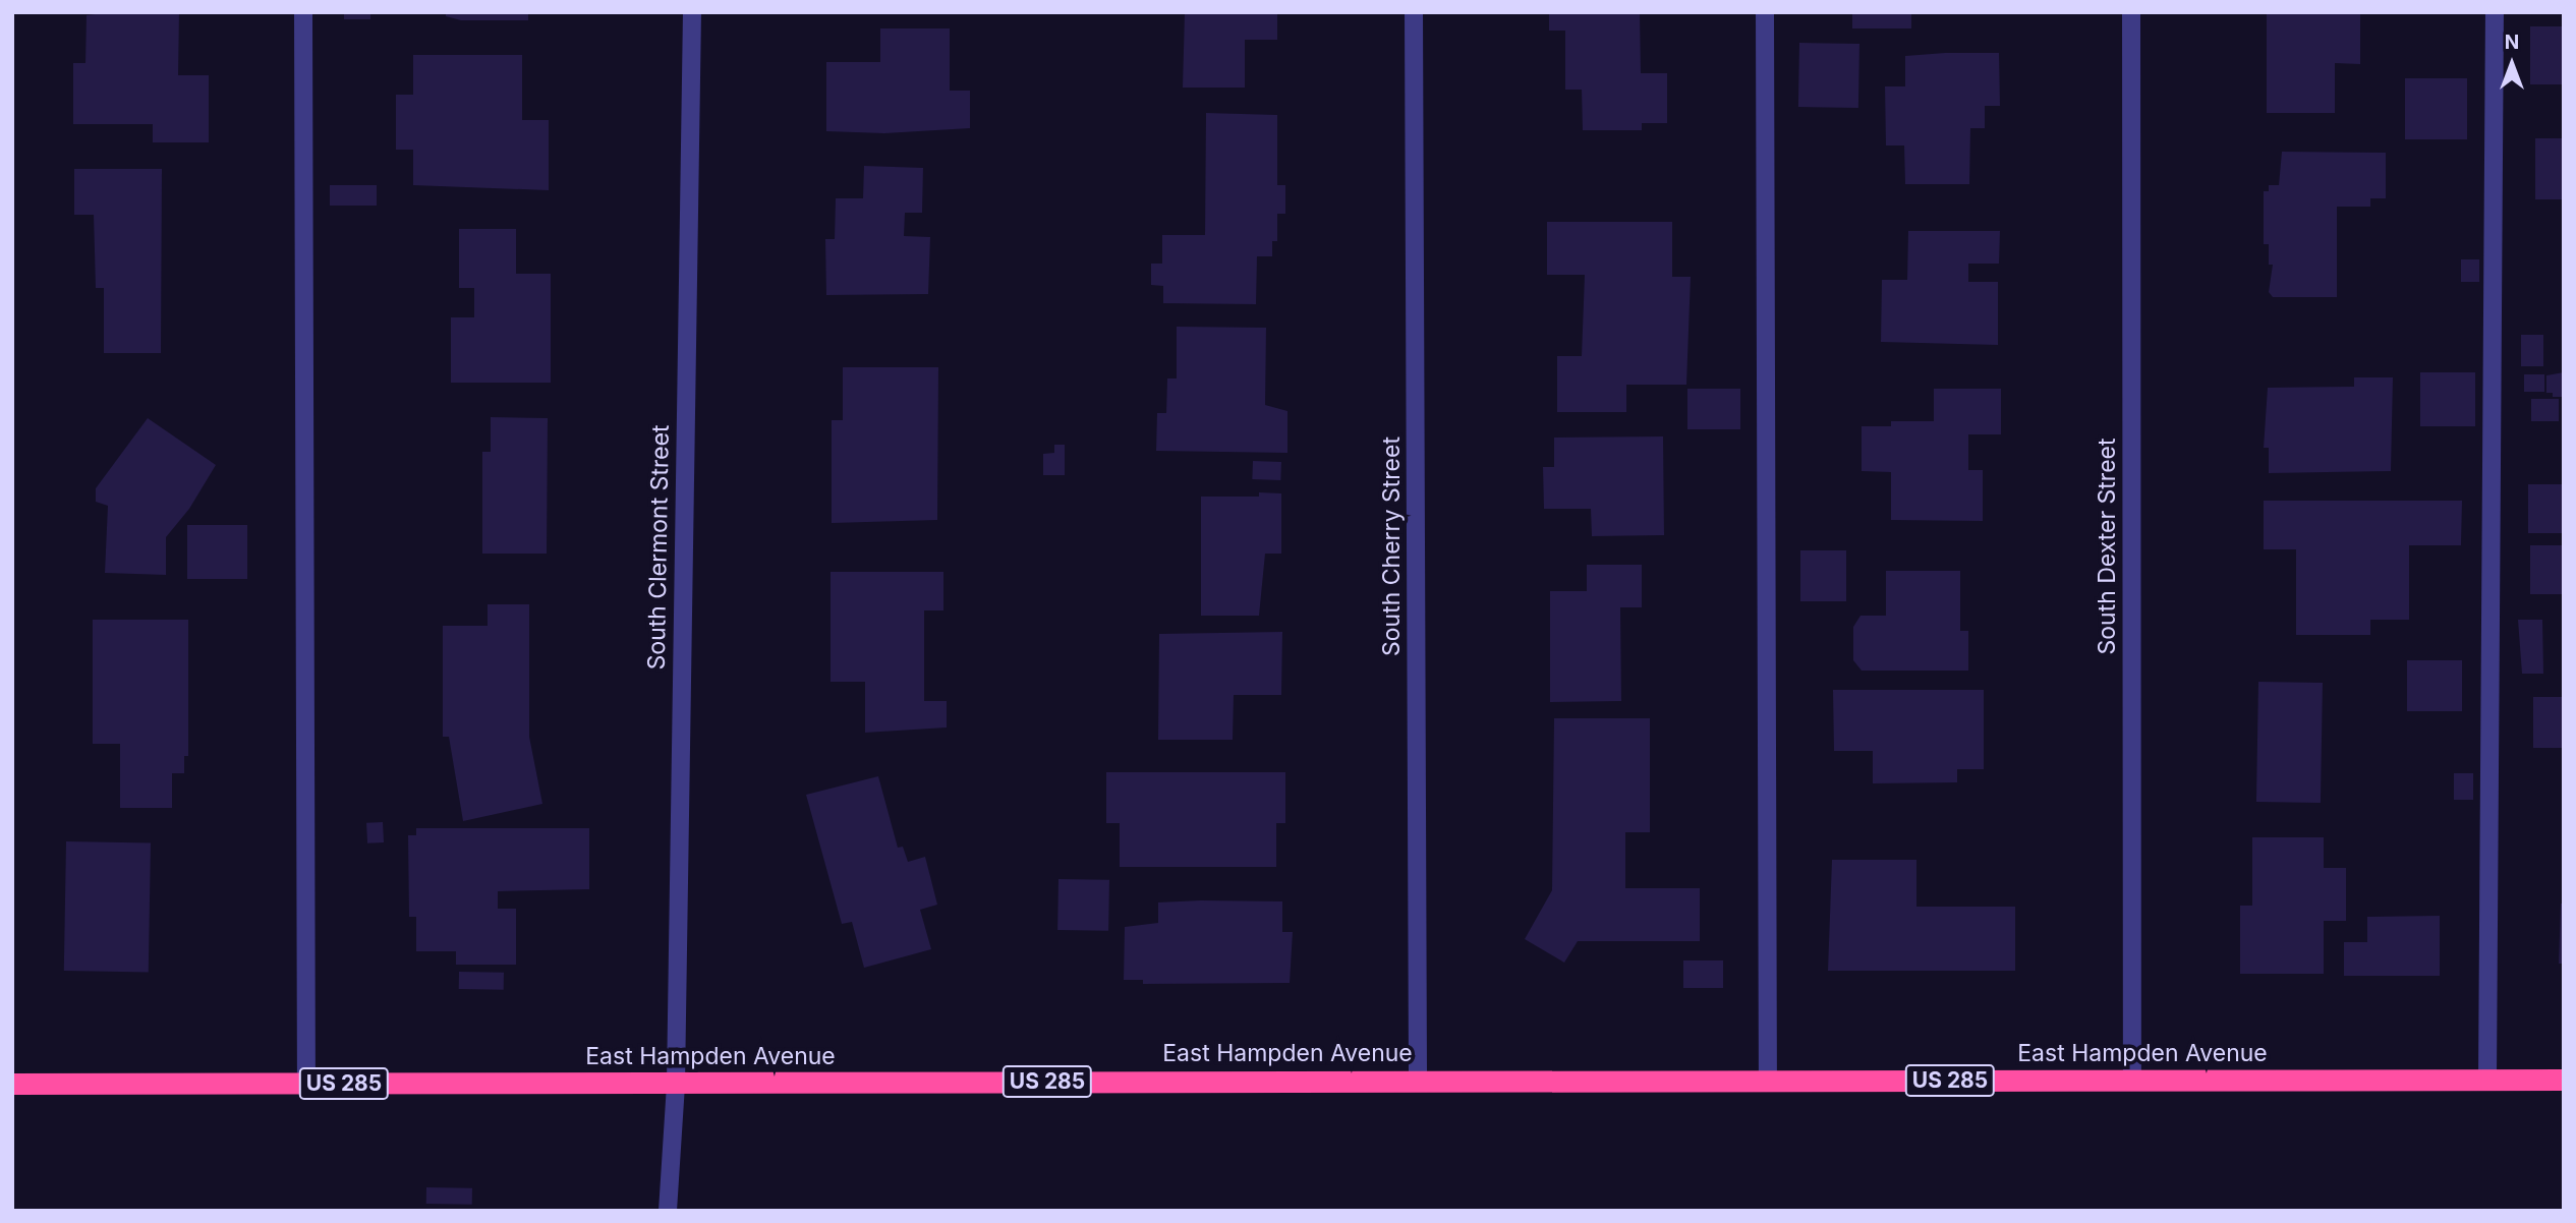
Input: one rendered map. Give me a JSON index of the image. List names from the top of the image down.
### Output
{
  "streets": {
    "highway": ["East Hampden Avenue", "US 285"],
    "street": ["South Cherry Street", "South Dexter Street", "South Clermont Street"]
  },
  "crossings": [
    ["South Cherry Street", "East Hampden Avenue"],
    ["South Dexter Street", "East Hampden Avenue"],
    ["South Clermont Street", "East Hampden Avenue"]
  ],
  "north": "top"
}
